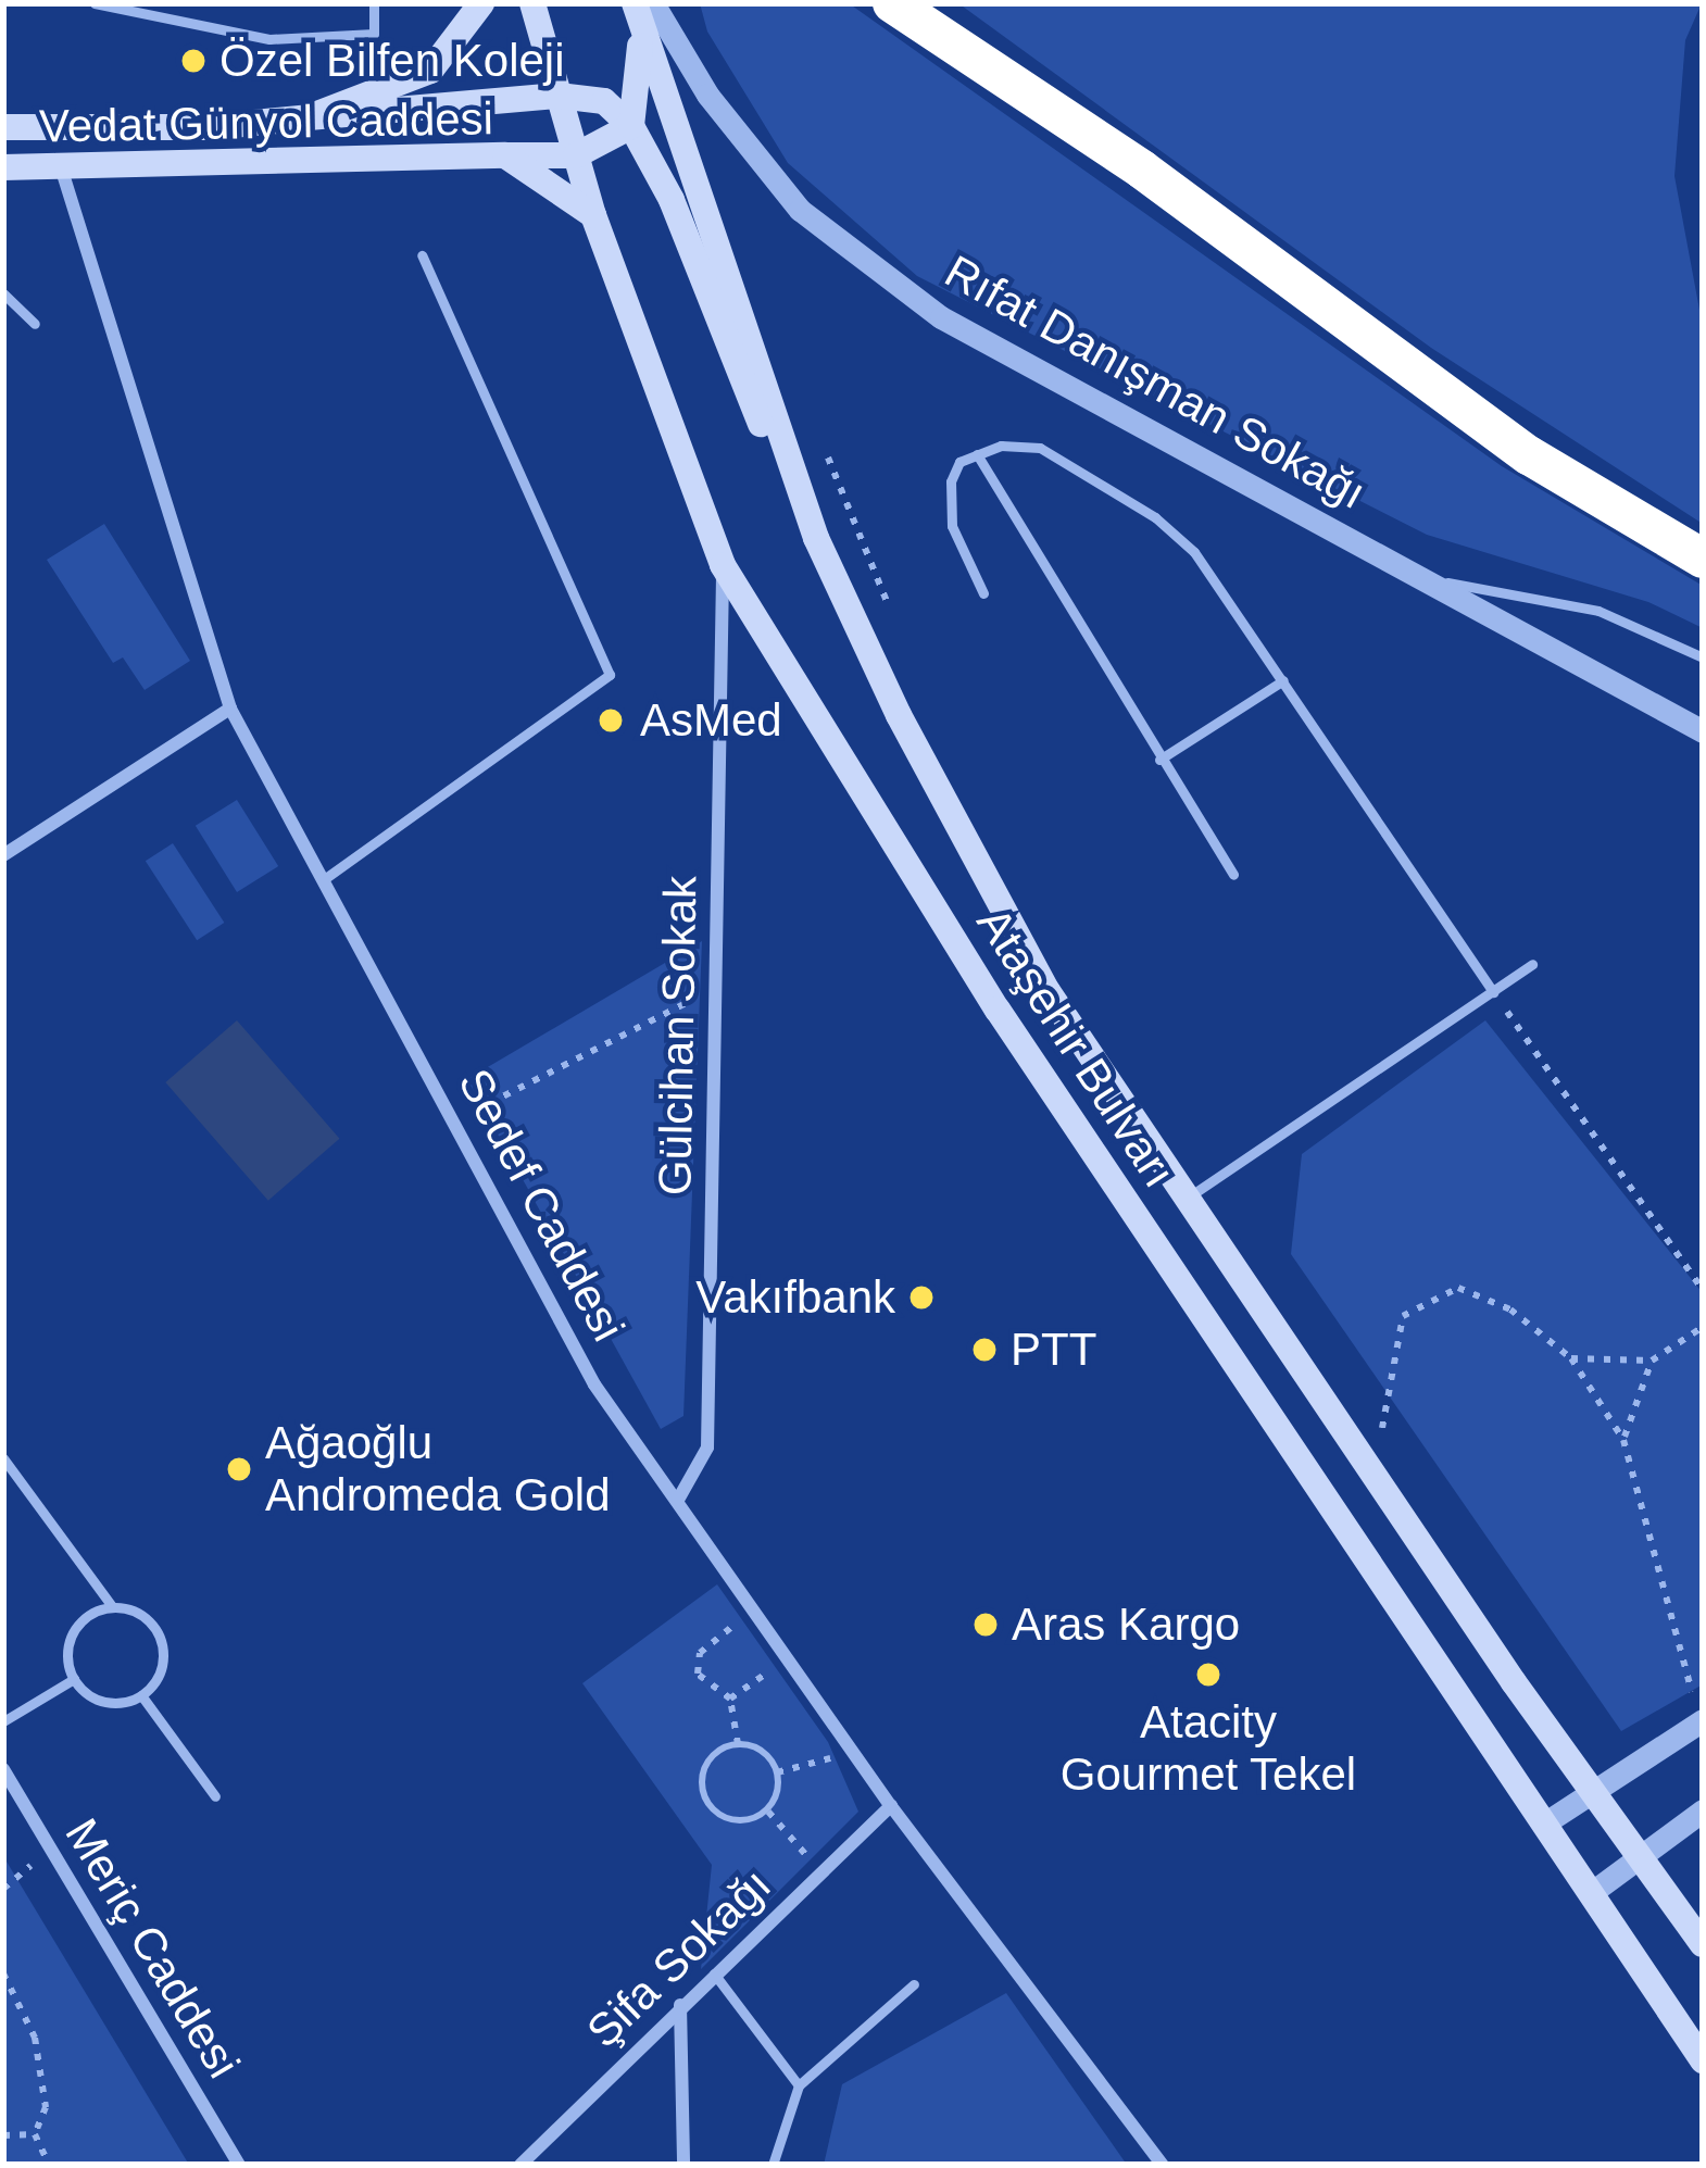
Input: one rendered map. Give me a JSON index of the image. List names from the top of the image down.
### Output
{
  "streets": {
    "main road": ["Vedat Günyol Caddesi", "Ataşehir Bulvarı"],
    "street": [
      "Rıfat Danışman Sokağı",
      "Gülcihan Sokak",
      "Sedef Caddesi",
      "Meriç Caddesi",
      "Şifa Sokağı"
    ]
  },
  "crossings": [
    ["Vedat Günyol Caddesi", "Ataşehir Bulvarı"],
    ["Vedat Günyol Caddesi", "Sedef Caddesi"],
    ["Rıfat Danışman Sokağı", "Ataşehir Bulvarı"],
    ["Gülcihan Sokak", "Ataşehir Bulvarı"],
    ["Gülcihan Sokak", "Sedef Caddesi"],
    ["Sedef Caddesi", "Şifa Sokağı"]
  ],
  "places": [
    "Özel Bilfen Koleji",
    "AsMed",
    "Vakıfbank",
    "PTT",
    "Ağaoğlu Andromeda Gold",
    "Aras Kargo",
    "Atacity Gourmet Tekel"
  ]
}
